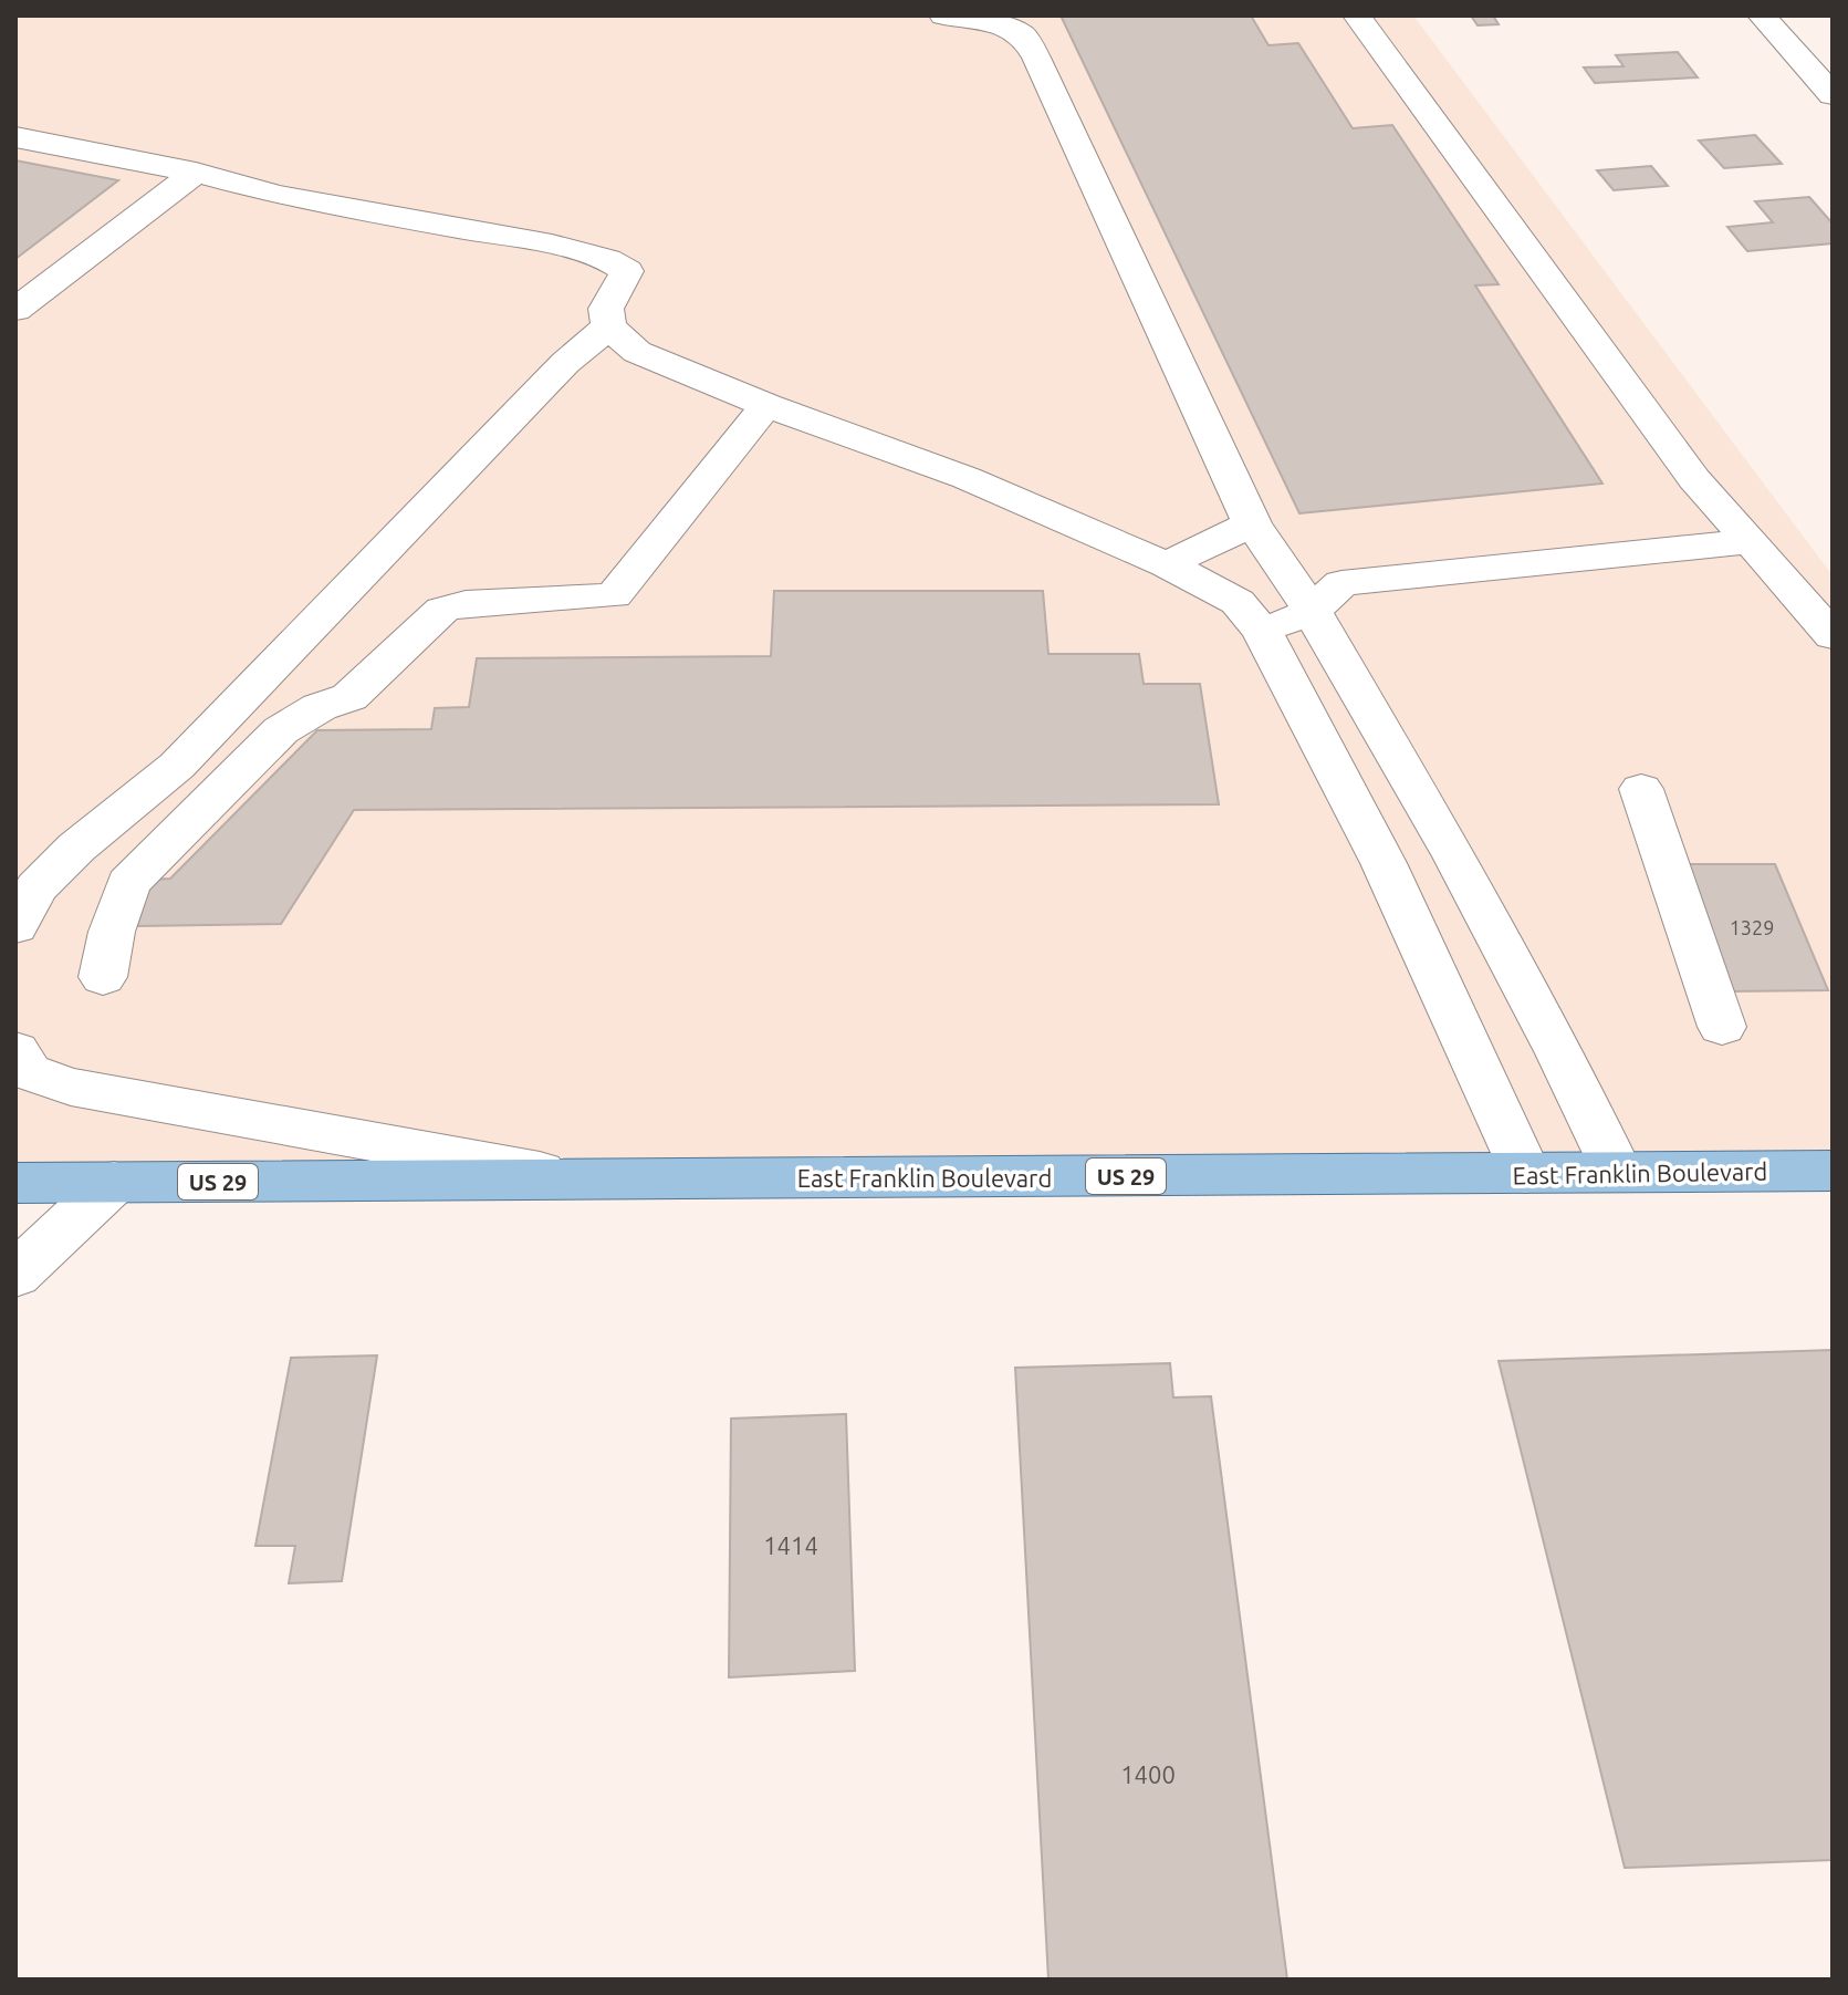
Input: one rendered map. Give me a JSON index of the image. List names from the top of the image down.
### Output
{
  "streets": {
    "main road": ["East Franklin Boulevard", "US 29"]
  },
  "house_numbers": ["1329", "1414", "1400"]
}
